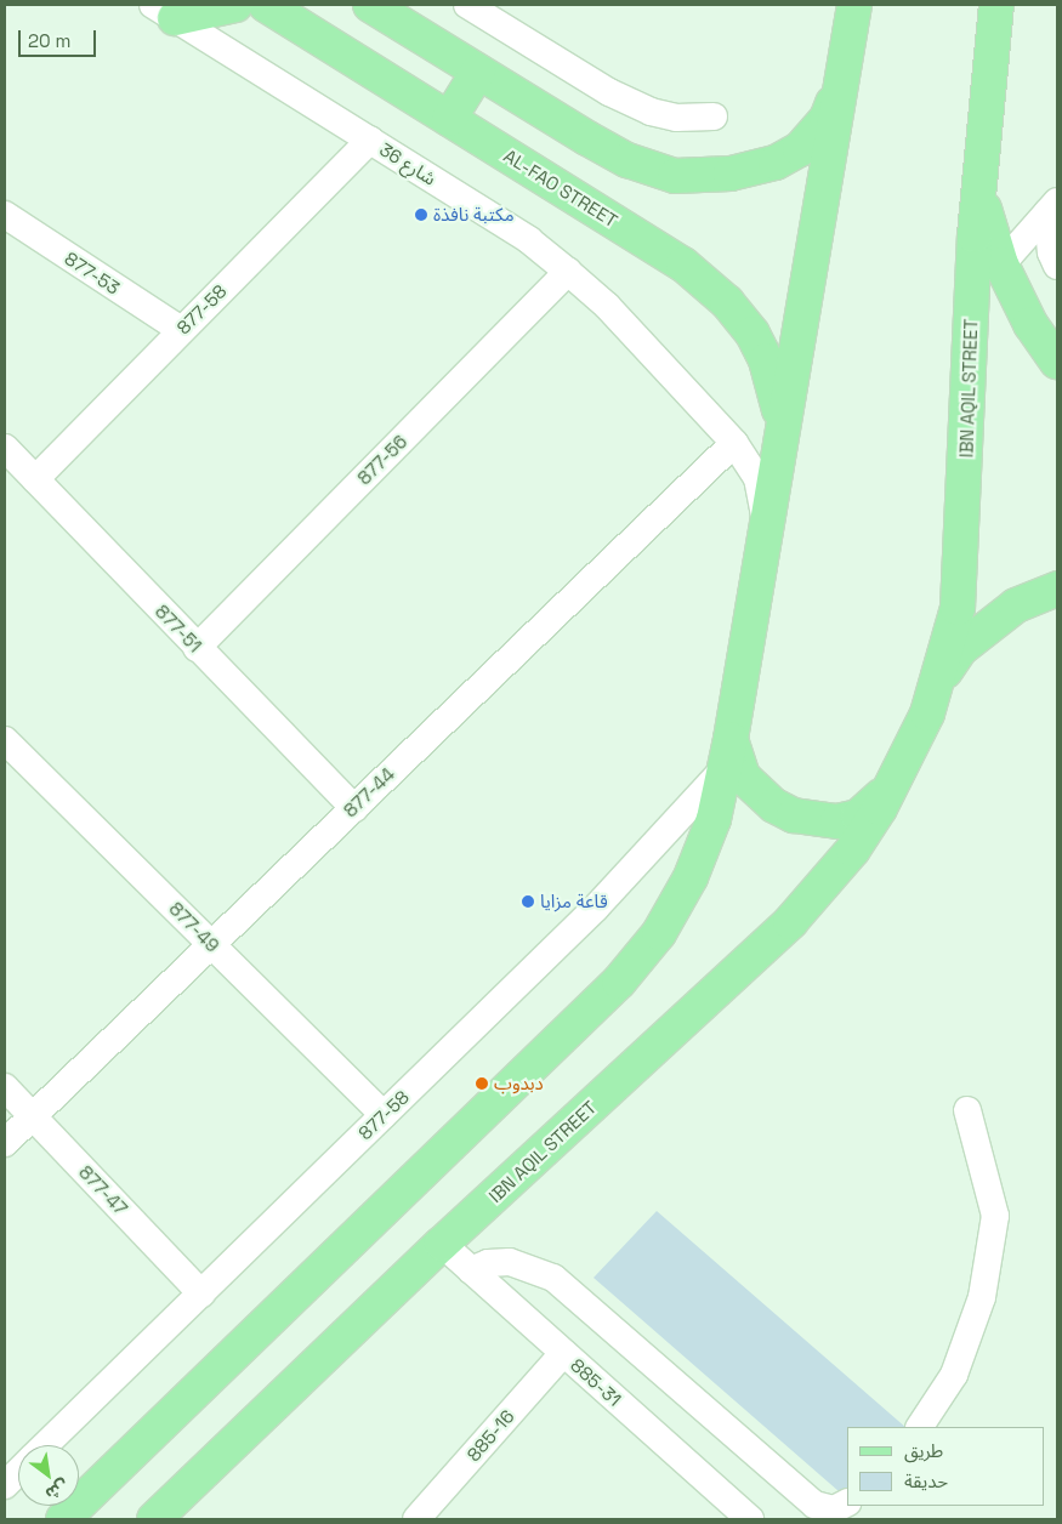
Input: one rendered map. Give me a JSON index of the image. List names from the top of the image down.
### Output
{
  "streets": {
    "main road": ["AL-FAO STREET", "IBN AQIL STREET"],
    "street": [
      "شارع 36",
      "877-53",
      "877-58",
      "877-56",
      "877-51",
      "877-44",
      "877-49",
      "877-47",
      "885-31",
      "885-16"
    ]
  },
  "crossings": [
    ["شارع 36", "877-58"],
    ["شارع 36", "IBN AQIL STREET"],
    ["شارع 36", "877-56"],
    ["شارع 36", "877-44"],
    ["AL-FAO STREET", "IBN AQIL STREET"],
    ["877-53", "877-58"],
    ["877-58", "IBN AQIL STREET"],
    ["877-58", "877-51"],
    ["877-58", "877-49"],
    ["877-58", "877-47"],
    ["IBN AQIL STREET", "885-31"],
    ["877-56", "877-51"],
    ["877-51", "877-44"],
    ["877-44", "877-49"],
    ["877-44", "877-47"],
    ["885-31", "885-16"]
  ],
  "places": ["مكتبة نافذة", "قاعة مزايا", "دبدوب"],
  "legend": ["طريق", "حديقة"],
  "scale_bar": "20 m",
  "north": "bottom right"
}
